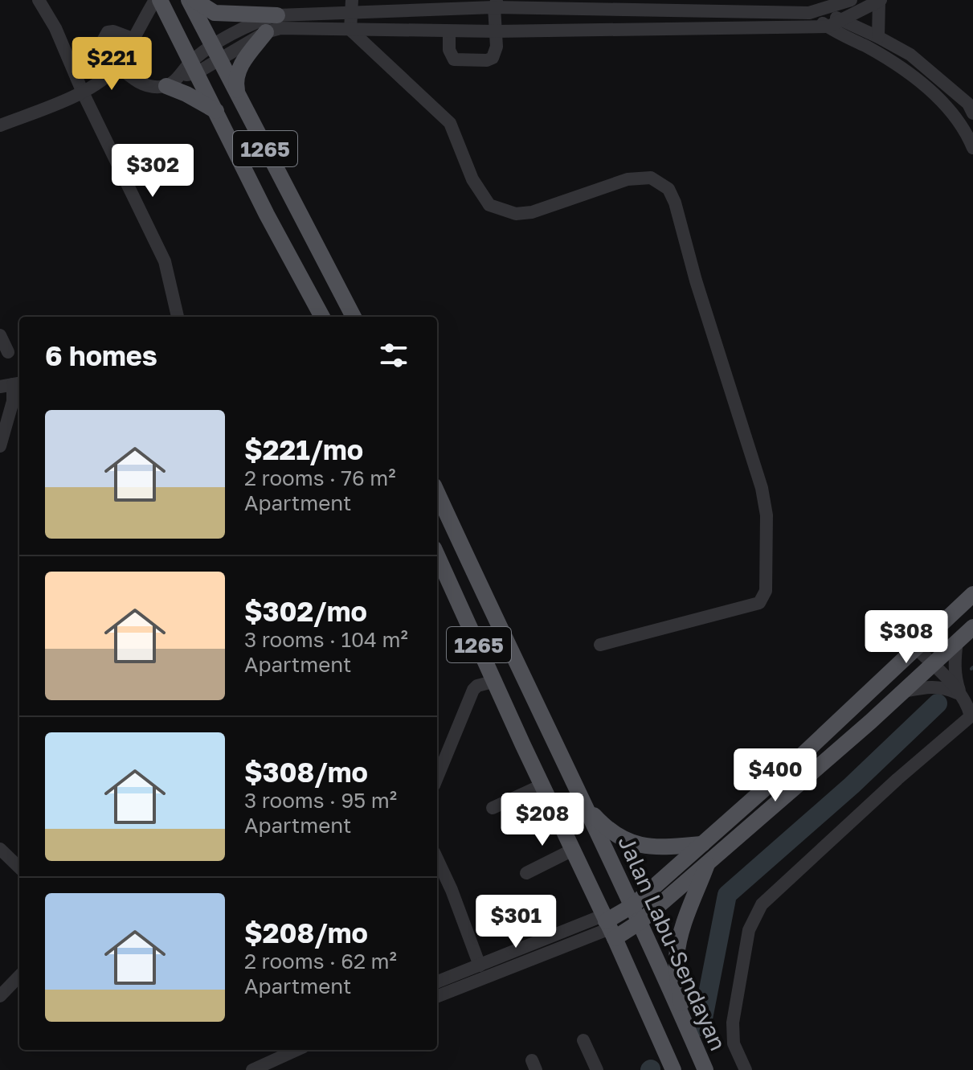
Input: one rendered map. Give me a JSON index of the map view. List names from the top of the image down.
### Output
{
  "streets": {
    "main road": ["1265", "Jalan Labu-Sendayan"]
  },
  "page": {
    "price": [
      "$221",
      "$302",
      "$308",
      "$400",
      "$208",
      "$301"
    ],
    "heading": "6 homes",
    "list": [
      {
        "name": "$221/mo",
        "note": "2 rooms · 76 m² · Apartment"
      },
      {
        "name": "$302/mo",
        "note": "3 rooms · 104 m² · Apartment"
      },
      {
        "name": "$308/mo",
        "note": "3 rooms · 95 m² · Apartment"
      },
      {
        "name": "$208/mo",
        "note": "2 rooms · 62 m² · Apartment"
      }
    ]
  }
}
